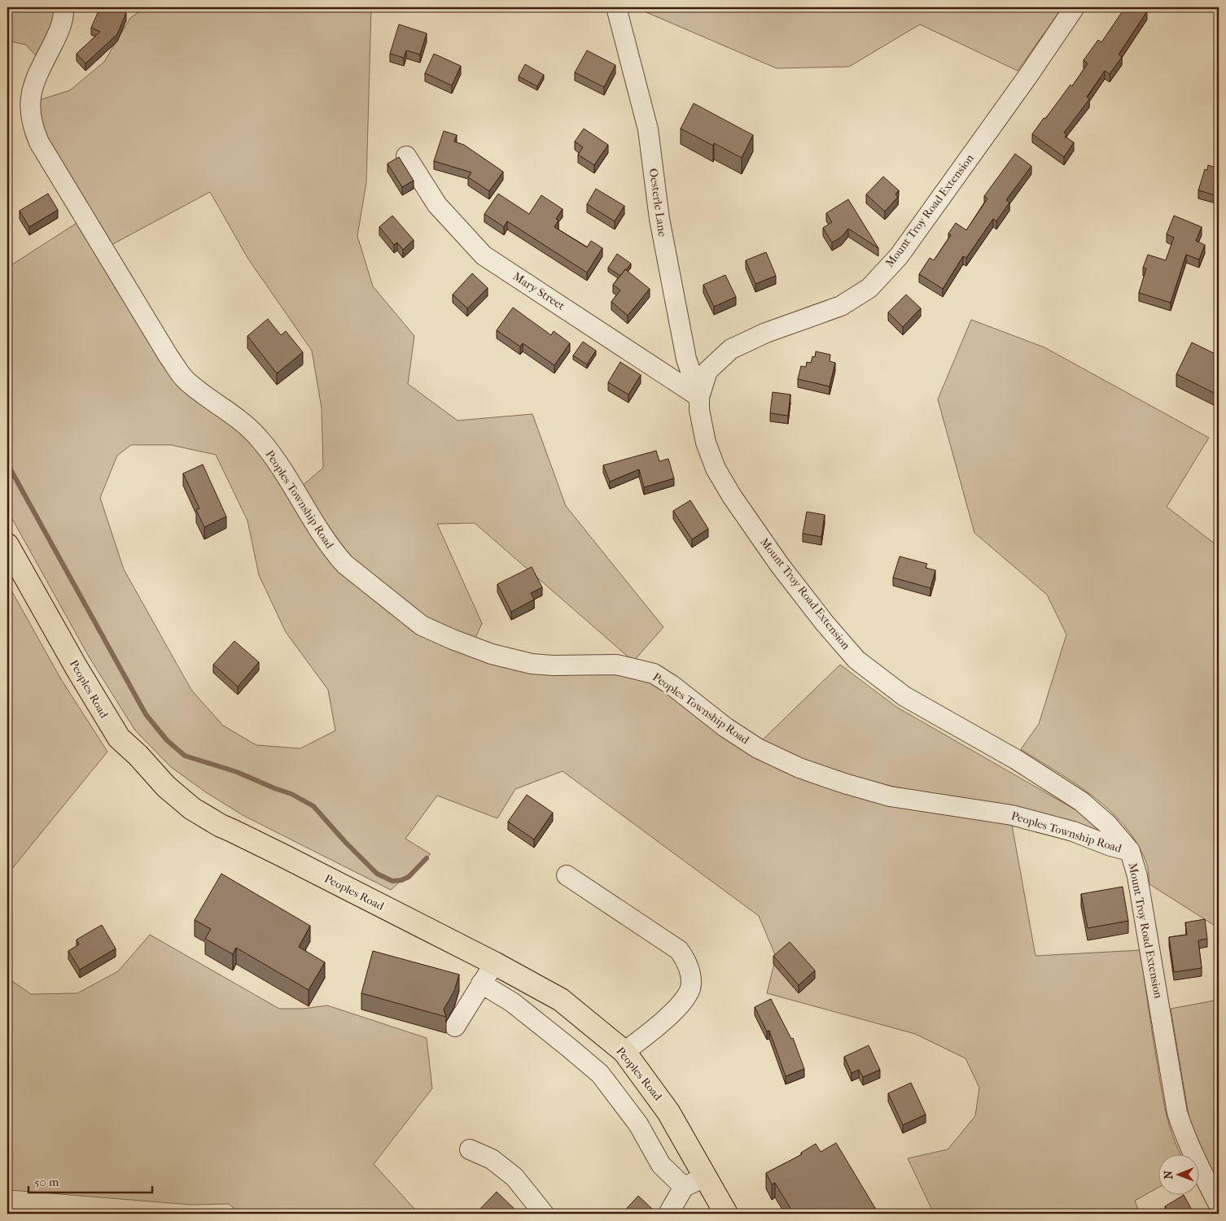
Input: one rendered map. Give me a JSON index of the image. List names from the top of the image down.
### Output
{
  "streets": {
    "main road": ["Peoples Road"],
    "street": [
      "Oesterle Lane",
      "Mount Troy Road Extension",
      "Mary Street",
      "Peoples Township Road"
    ]
  },
  "crossings": [
    ["Oesterle Lane", "Mount Troy Road Extension"],
    ["Oesterle Lane", "Mary Street"],
    ["Mount Troy Road Extension", "Mary Street"],
    ["Mount Troy Road Extension", "Peoples Township Road"]
  ],
  "scale_bar": "50 m",
  "north": "left"
}
